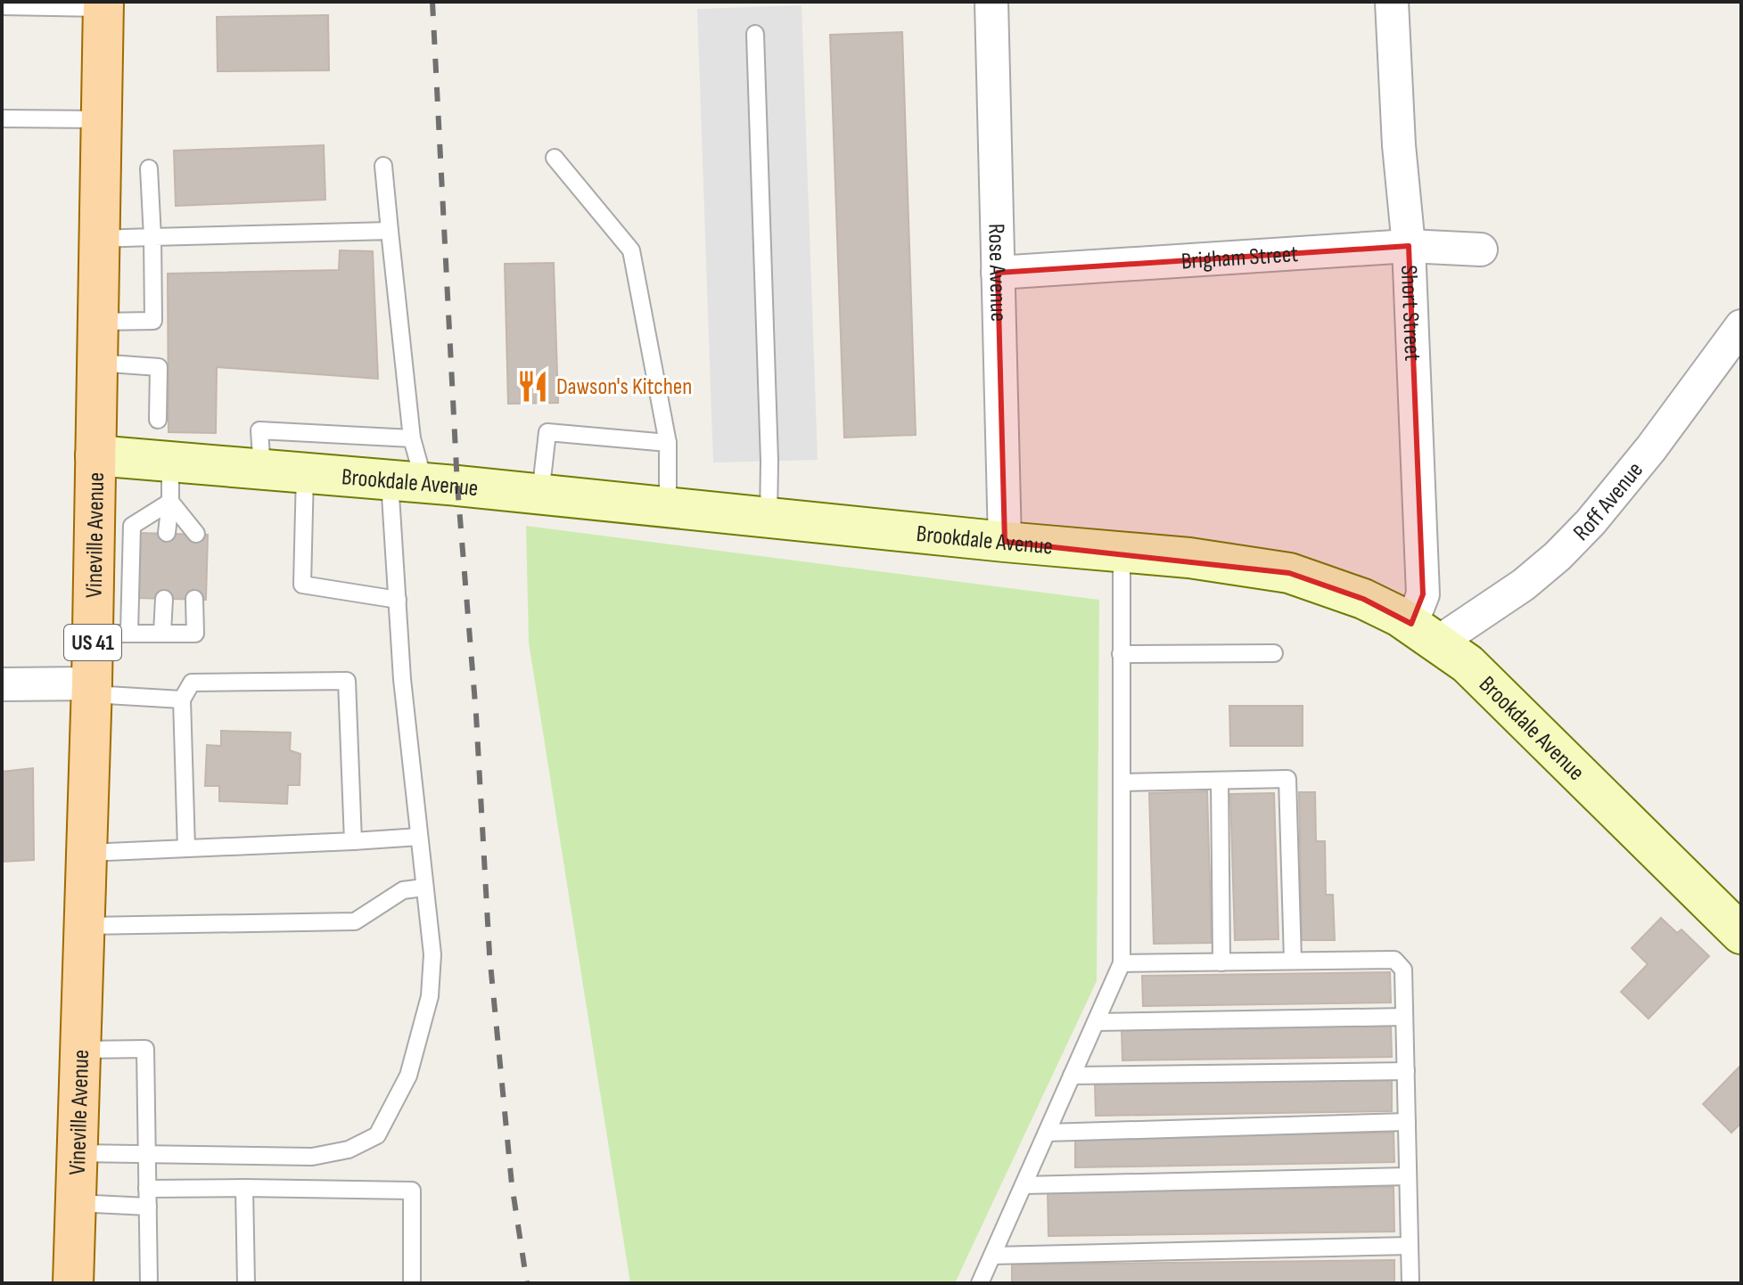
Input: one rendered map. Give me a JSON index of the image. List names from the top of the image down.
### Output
{
  "streets": {
    "main road": ["Vineville Avenue", "US 41"],
    "street": [
      "Brigham Street",
      "Rose Avenue",
      "Short Street",
      "Brookdale Avenue",
      "Roff Avenue"
    ]
  },
  "crossings": [
    ["Brigham Street", "Rose Avenue"],
    ["Brigham Street", "Short Street"],
    ["Rose Avenue", "Brookdale Avenue"],
    ["Short Street", "Brookdale Avenue"],
    ["Short Street", "Roff Avenue"],
    ["Brookdale Avenue", "Roff Avenue"],
    ["Brookdale Avenue", "Vineville Avenue"]
  ],
  "places": {
    "restaurant": ["Dawson's Kitchen"]
  }
}
